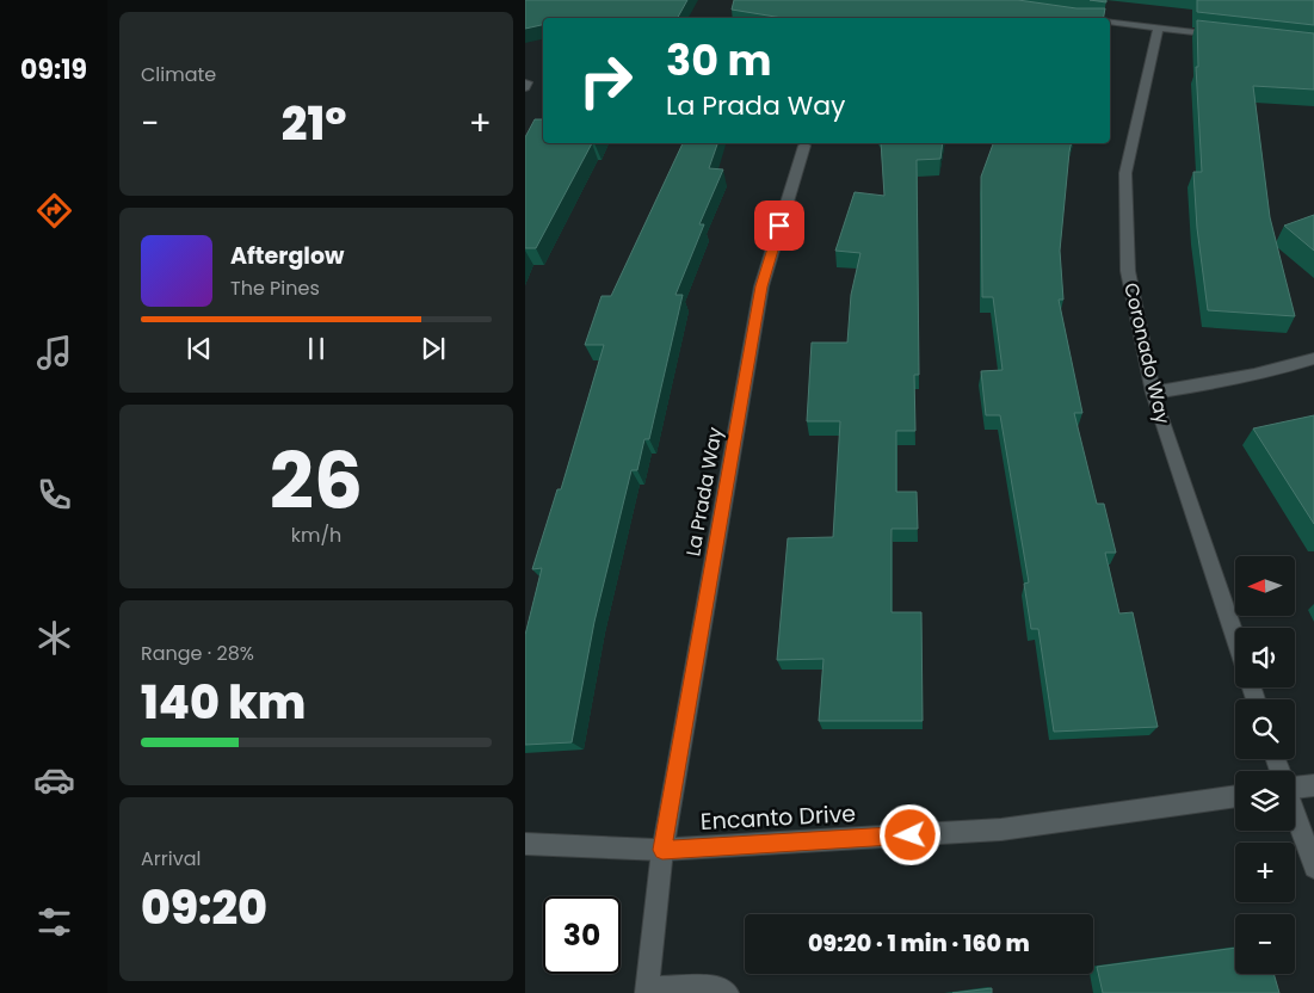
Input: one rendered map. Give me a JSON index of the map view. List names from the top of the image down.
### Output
{
  "streets": {
    "street": ["Coronado Way", "La Prada Way", "Encanto Drive"]
  },
  "crossings": [
    ["La Prada Way", "Encanto Drive"]
  ],
  "north": "left",
  "page": {
    "tabs": "09:19",
    "tile": [
      "Climate",
      ["26", "km/h"],
      ["Range · 28%", "140 km"],
      ["Arrival", "09:20"]
    ],
    "turn": ["30 m", "La Prada Way"],
    "heat": ["−", "21°", "+"],
    "song": ["Afterglow", "The Pines"],
    "map_buttons": ["+", "−"],
    "limit": "30",
    "trip": "09:20 · 1 min · 160 m"
  }
}
